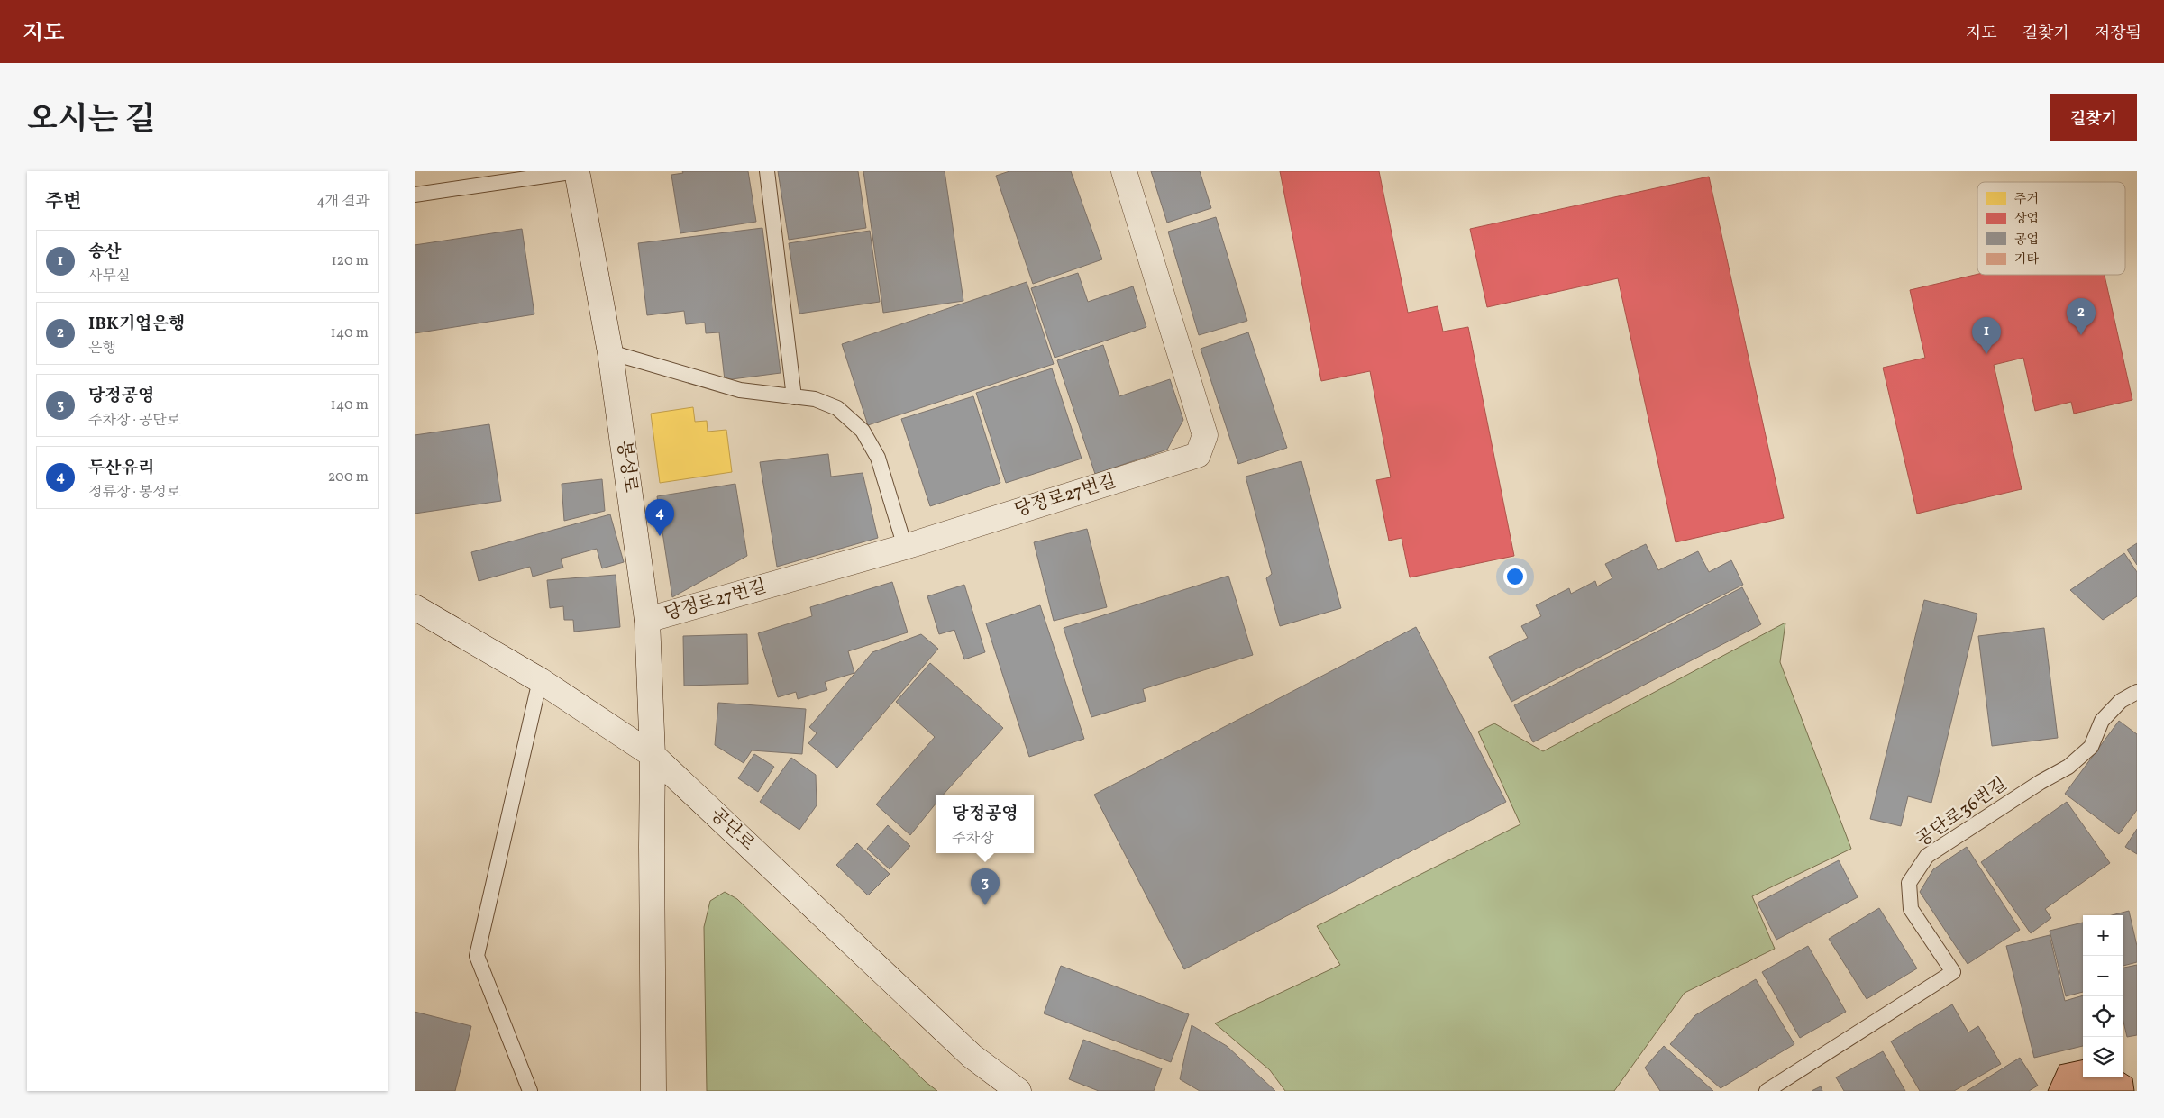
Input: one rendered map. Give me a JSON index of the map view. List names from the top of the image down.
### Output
{
  "streets": {
    "street": ["봉성로", "당정로27번길", "공단로"],
    "lane": ["공단로36번길"]
  },
  "crossings": [
    ["봉성로", "당정로27번길"],
    ["봉성로", "공단로"]
  ],
  "legend": [
    "주거",
    "상업",
    "공업",
    "기타"
  ],
  "page": {
    "header": "지도",
    "nav": ["지도", "길찾기", "저장됨"],
    "title": "오시는 길",
    "buttons": "길찾기",
    "heading": ["주변", "4개 결과"],
    "list": [
      {
        "mark": "1",
        "name": "송산",
        "note": "사무실",
        "value": "120 m"
      },
      {
        "mark": "2",
        "name": "IBK기업은행",
        "note": "은행",
        "value": "140 m"
      },
      {
        "mark": "3",
        "name": "당정공영",
        "note": "주차장 · 공단로",
        "value": "140 m"
      },
      {
        "mark": "4",
        "name": "두산유리",
        "note": "정류장 · 봉성로",
        "value": "200 m"
      }
    ],
    "pins": [
      "2",
      "1",
      "4",
      "3"
    ],
    "popup": ["당정공영", "주차장"],
    "map_buttons": ["+", "−"]
  }
}
